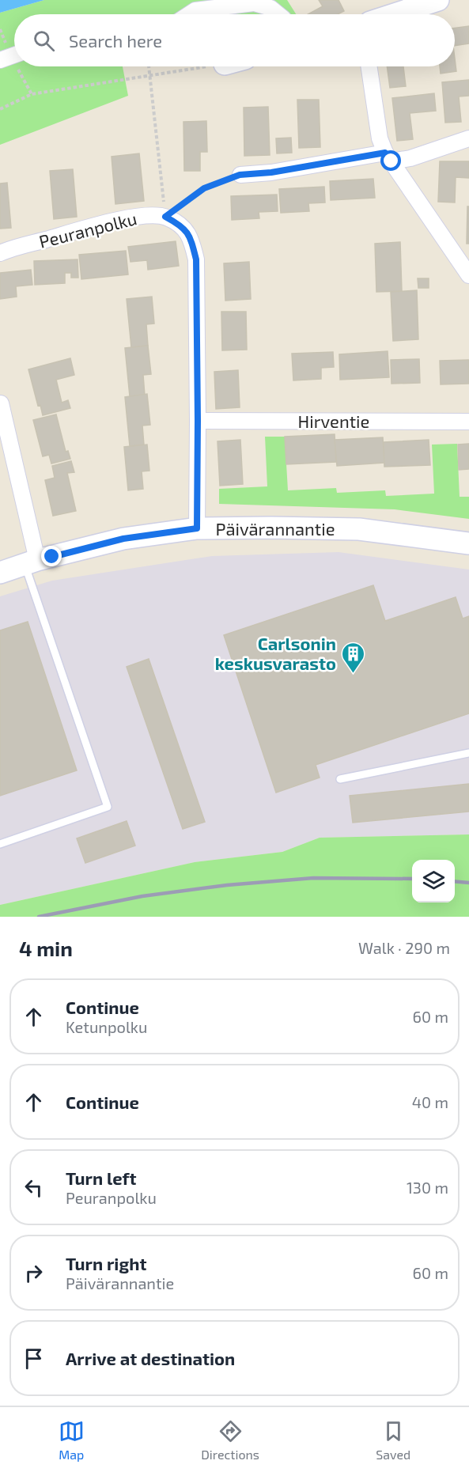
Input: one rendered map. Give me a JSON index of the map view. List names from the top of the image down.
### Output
{
  "streets": {
    "street": ["Peuranpolku", "Hirventie", "Päivärannantie"]
  },
  "places": {
    "building": ["Carlsonin keskusvarasto"]
  },
  "page": {
    "search": "Search here",
    "heading": ["4 min", "Walk · 290 m"],
    "list": [
      ["Continue", "Ketunpolku", "60 m"],
      ["Continue", "40 m"],
      ["Turn left", "Peuranpolku", "130 m"],
      ["Turn right", "Päivärannantie", "60 m"],
      "Arrive at destination"
    ],
    "nav": ["Map", "Directions", "Saved"]
  }
}
